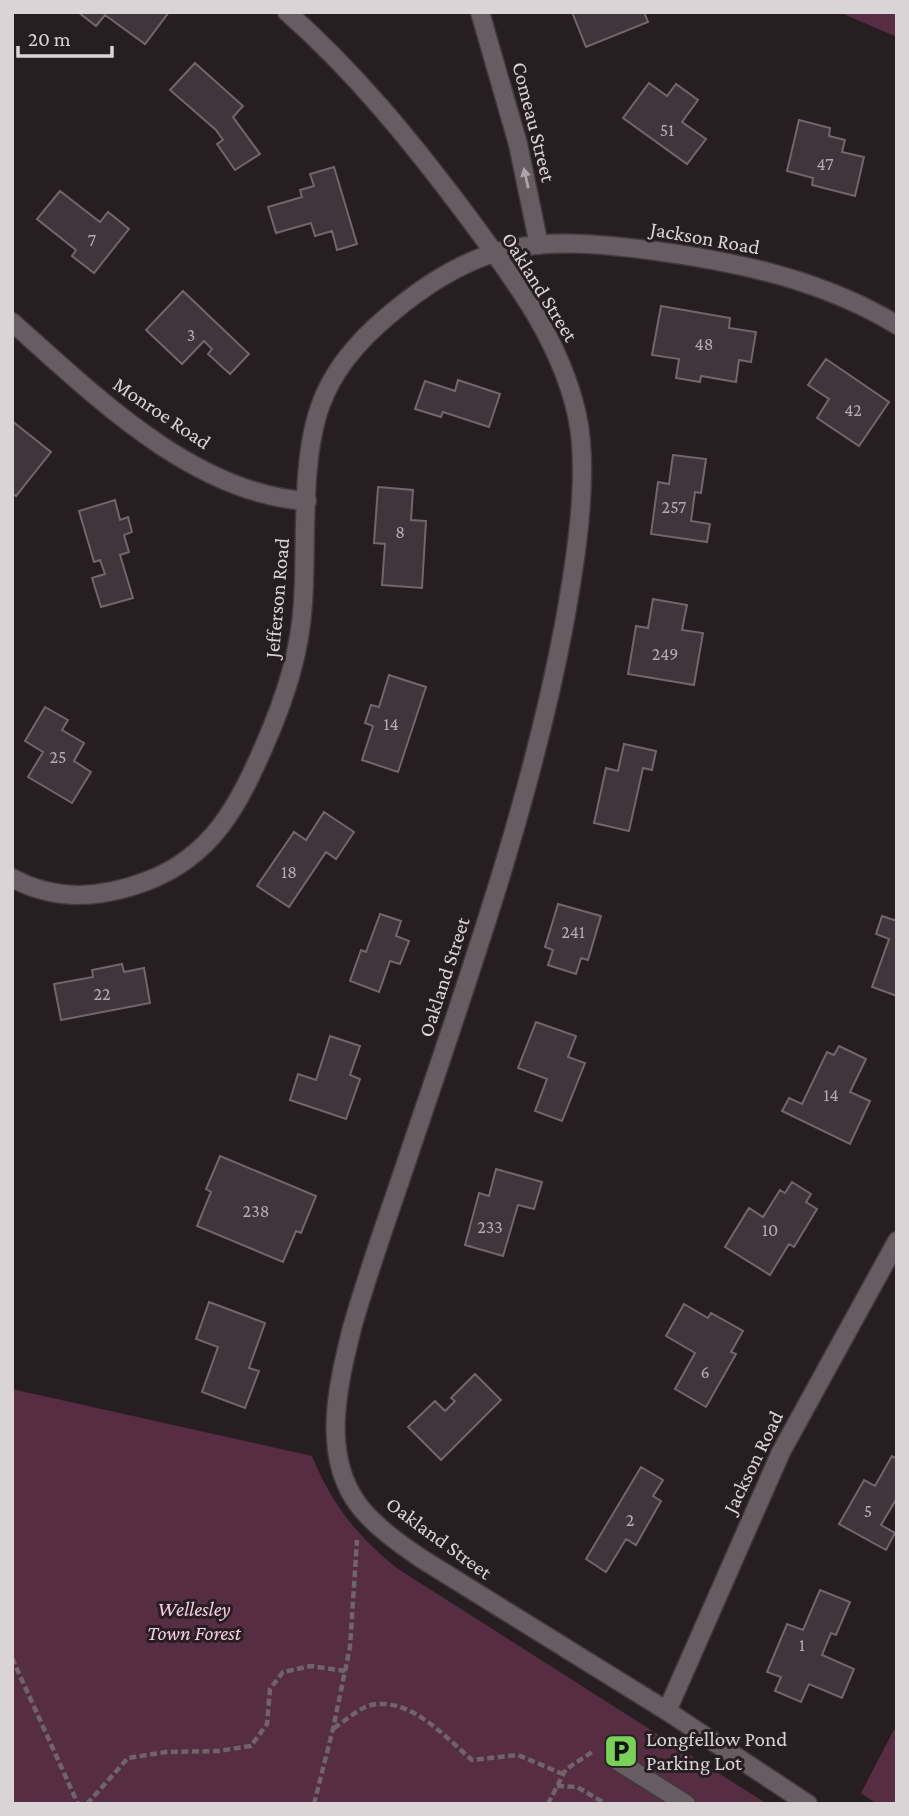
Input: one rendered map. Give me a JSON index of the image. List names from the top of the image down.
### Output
{
  "streets": {
    "street": [
      "Comeau Street",
      "Jackson Road",
      "Oakland Street",
      "Monroe Road",
      "Jefferson Road"
    ]
  },
  "crossings": [
    ["Comeau Street", "Jackson Road"],
    ["Jackson Road", "Oakland Street"],
    ["Jackson Road", "Jefferson Road"],
    ["Oakland Street", "Jefferson Road"],
    ["Monroe Road", "Jefferson Road"]
  ],
  "one_way": ["Comeau Street"],
  "parks": ["Wellesley Town Forest"],
  "places": {
    "parking": ["Longfellow Pond Parking Lot"]
  },
  "house_numbers": [
    "51",
    "47",
    "7",
    "3",
    "48",
    "42",
    "257",
    "8",
    "249",
    "14",
    "25",
    "18",
    "241",
    "22",
    "14",
    "238",
    "233",
    "10",
    "6",
    "5",
    "2",
    "1"
  ],
  "scale_bar": "20 m"
}
